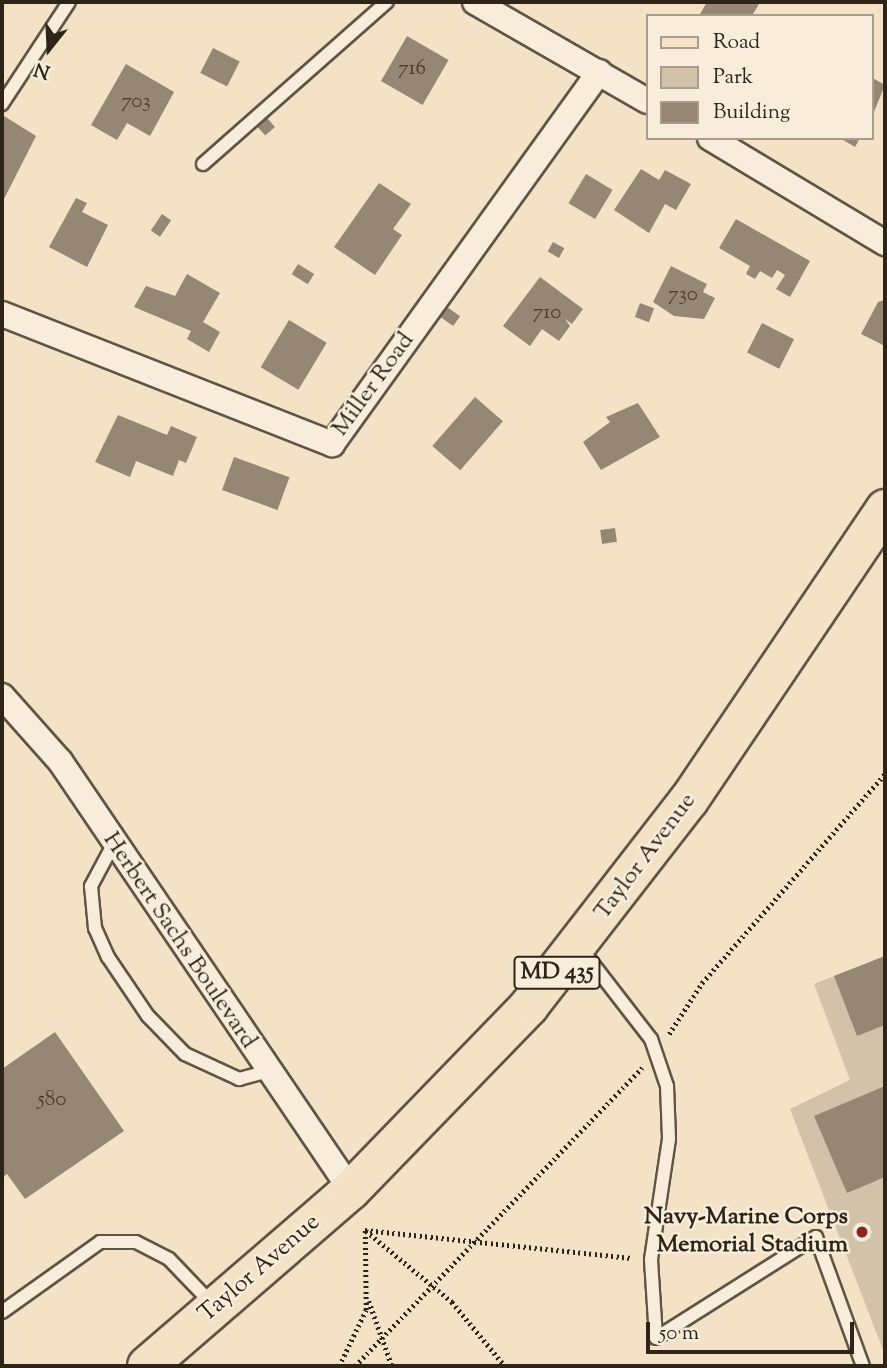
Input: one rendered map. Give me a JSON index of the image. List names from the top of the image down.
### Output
{
  "streets": {
    "main road": ["Taylor Avenue", "MD 435"],
    "street": ["Miller Road", "Herbert Sachs Boulevard"]
  },
  "crossings": [
    ["Taylor Avenue", "Herbert Sachs Boulevard"]
  ],
  "places": ["Navy-Marine Corps Memorial Stadium"],
  "house_numbers": [
    "716",
    "703",
    "730",
    "710",
    "580"
  ],
  "legend": ["Road", "Park", "Building"],
  "scale_bar": "50 m",
  "north": "bottom"
}
